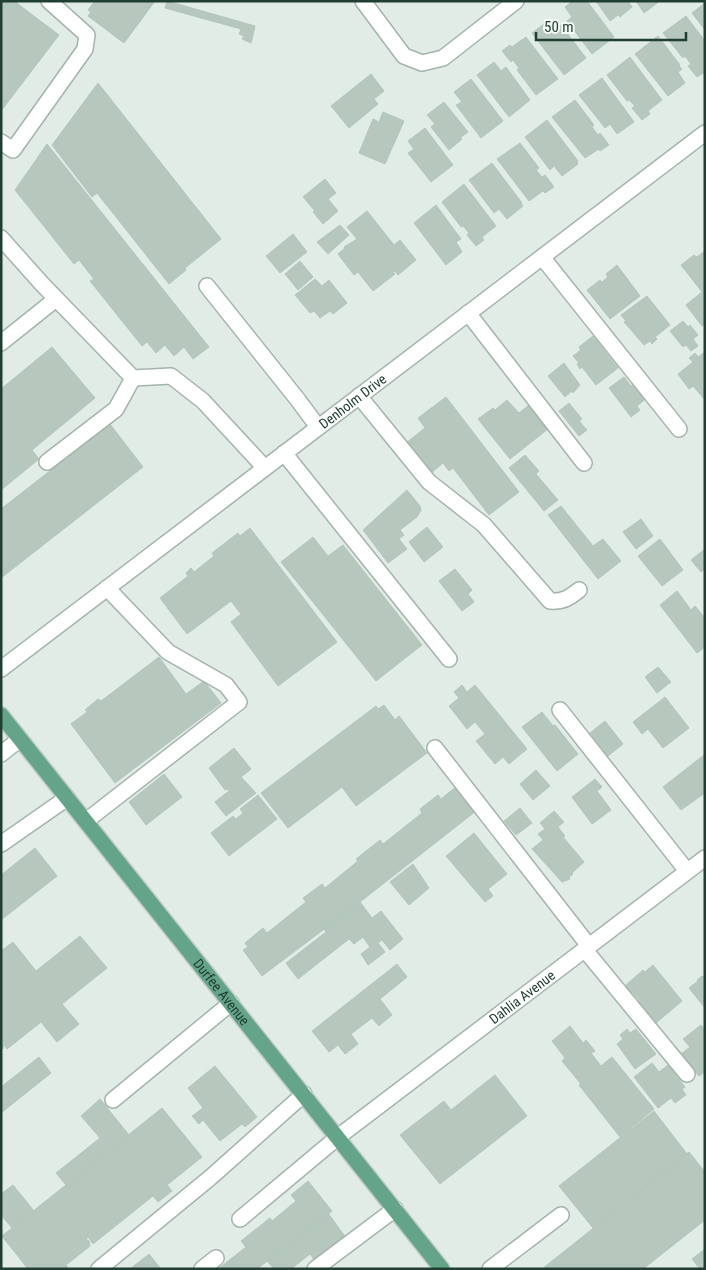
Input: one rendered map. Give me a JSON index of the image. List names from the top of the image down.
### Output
{
  "streets": {
    "main road": ["Durfee Avenue"],
    "street": ["Denholm Drive", "Dahlia Avenue"]
  },
  "crossings": [
    ["Durfee Avenue", "Dahlia Avenue"]
  ],
  "scale_bar": "50 m"
}
